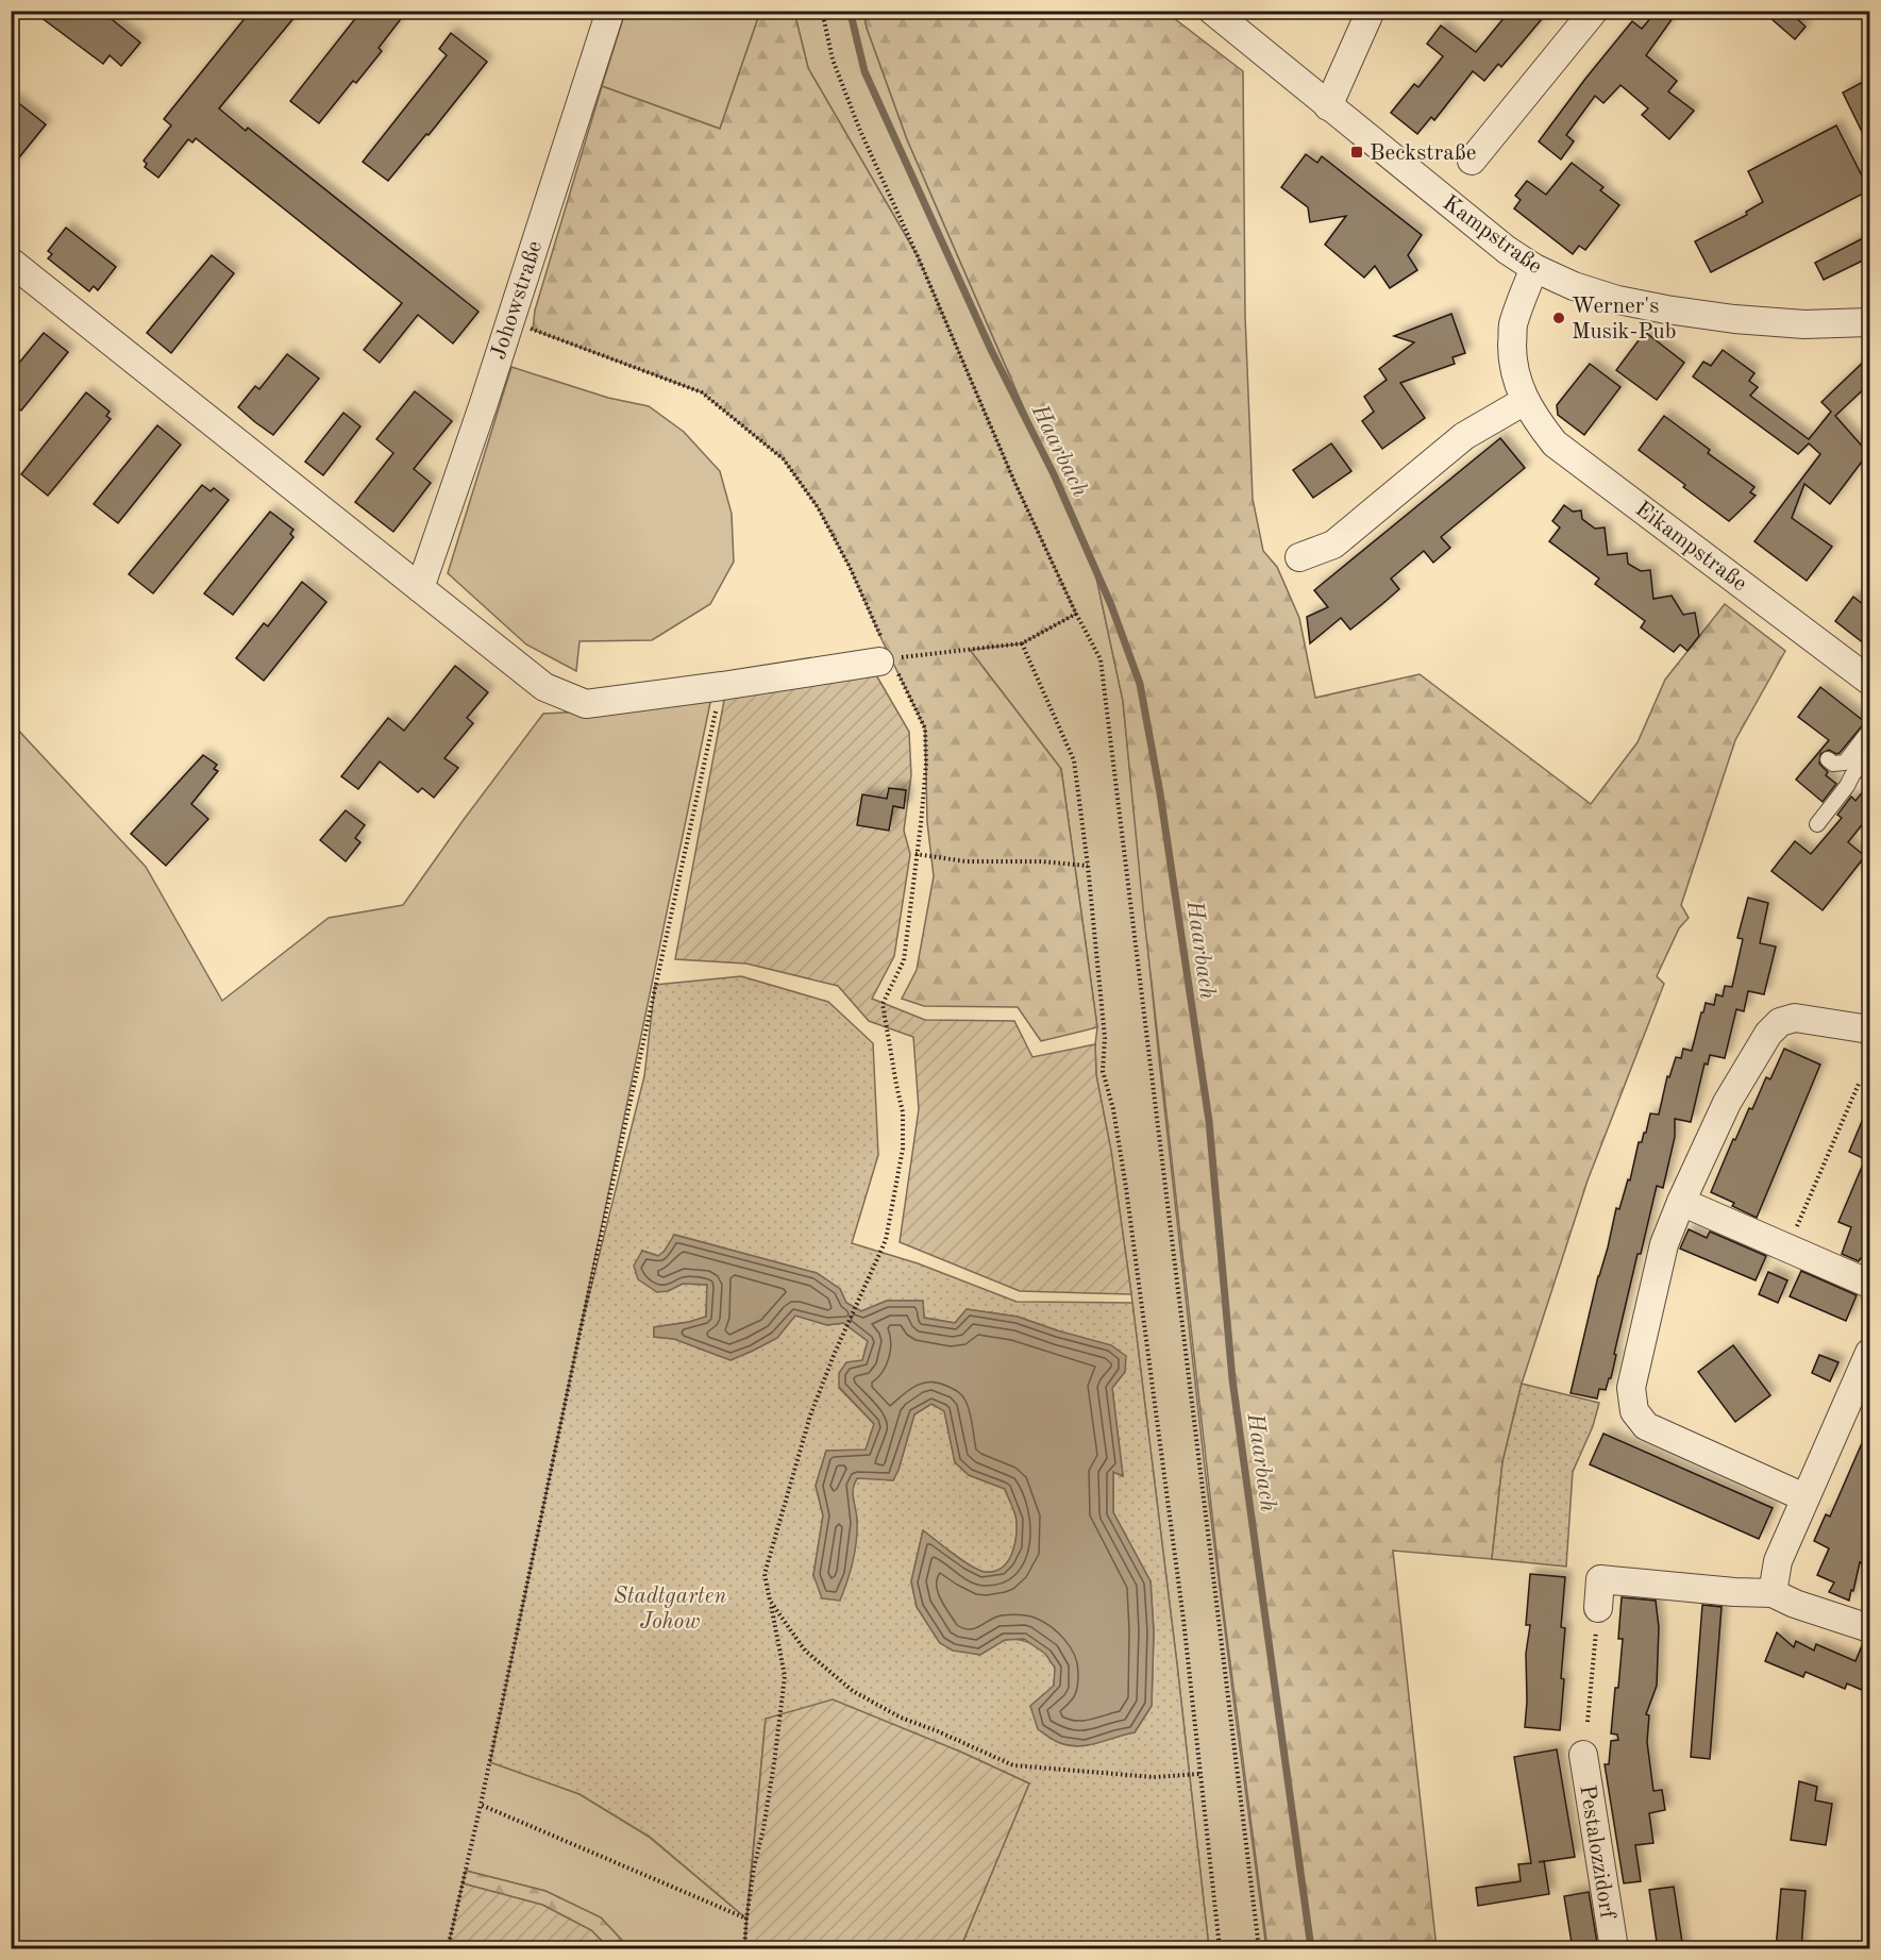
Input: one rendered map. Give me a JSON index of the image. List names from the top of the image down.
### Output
{
  "streets": {
    "street": [
      "Kampstraße",
      "Johowstraße",
      "Eikampstraße",
      "Pestalozzidorf"
    ]
  },
  "crossings": [
    ["Kampstraße", "Eikampstraße"]
  ],
  "water": ["Haarbach"],
  "parks": ["Stadtgarten Johow"],
  "places": {
    "transit": ["Beckstraße"],
    "other": ["Werner's Musik-Pub"]
  }
}
